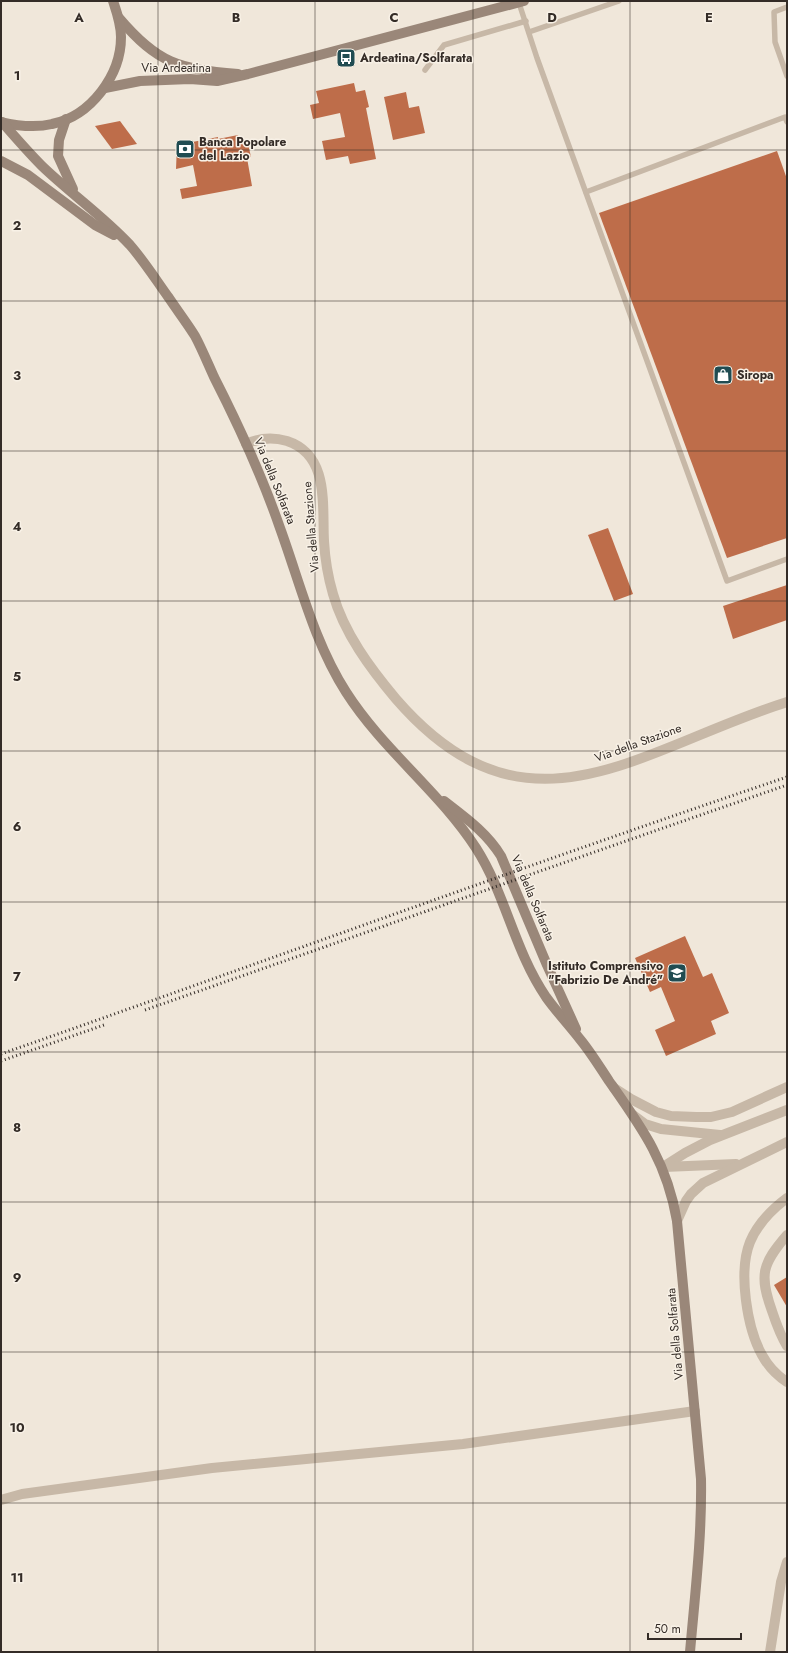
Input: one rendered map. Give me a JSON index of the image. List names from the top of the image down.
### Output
{
  "streets": {
    "main road": ["Via Ardeatina", "Via della Solfarata"],
    "street": ["Via della Stazione"]
  },
  "crossings": [
    ["Via della Solfarata", "Via della Stazione"]
  ],
  "places": {
    "bus stop": ["Ardeatina/Solfarata"],
    "bank": ["Banca Popolare del Lazio"],
    "shop": ["Siropa"],
    "school or university": ["Istituto Comprensivo \"Fabrizio De André\""]
  },
  "scale_bar": "50 m",
  "grid": {
    "columns": [
      "A",
      "B",
      "C",
      "D",
      "E"
    ],
    "rows": [
      "1",
      "2",
      "3",
      "4",
      "5",
      "6",
      "7",
      "8",
      "9",
      "10",
      "11"
    ]
  }
}
